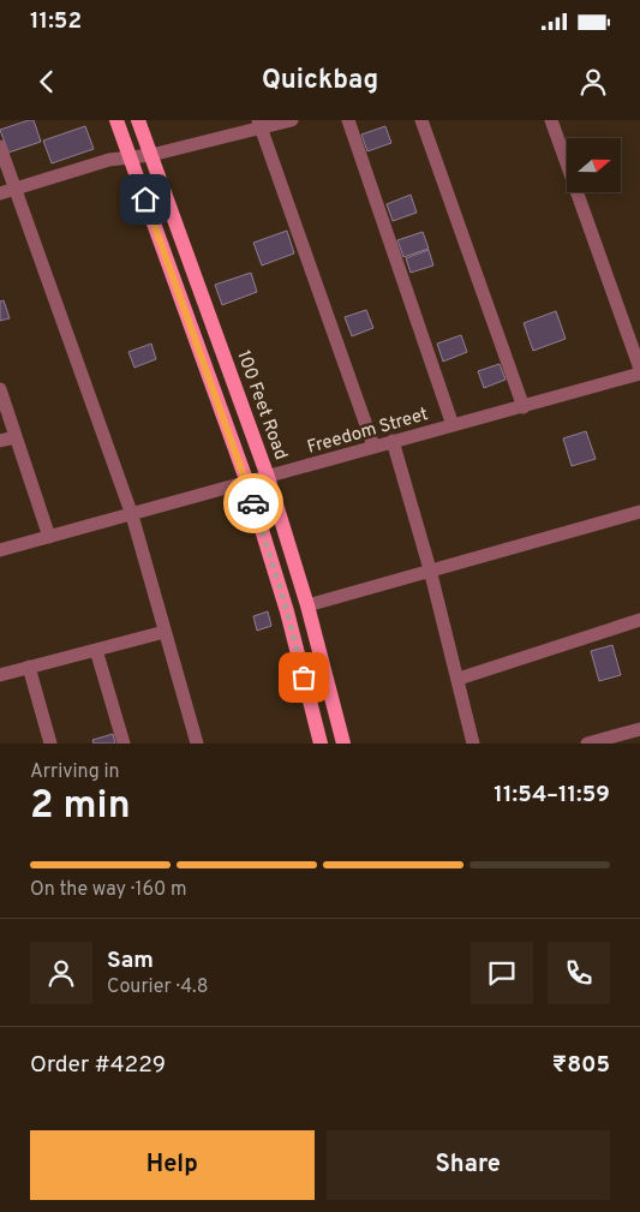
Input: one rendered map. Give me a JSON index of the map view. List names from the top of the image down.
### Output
{
  "streets": {
    "main road": ["100 Feet Road"],
    "street": ["Freedom Street"]
  },
  "crossings": [
    ["100 Feet Road", "Freedom Street"]
  ],
  "north": "right",
  "page": {
    "status": "11:52",
    "header": "Quickbag",
    "heading": ["2 min", "Arriving in", "11:54–11:59"],
    "panel": [
      "Sam",
      "Courier · 4.8",
      "Order #4229",
      "₹805"
    ],
    "bar": "On the way · 160 m",
    "buttons": ["Help", "Share"]
  }
}
